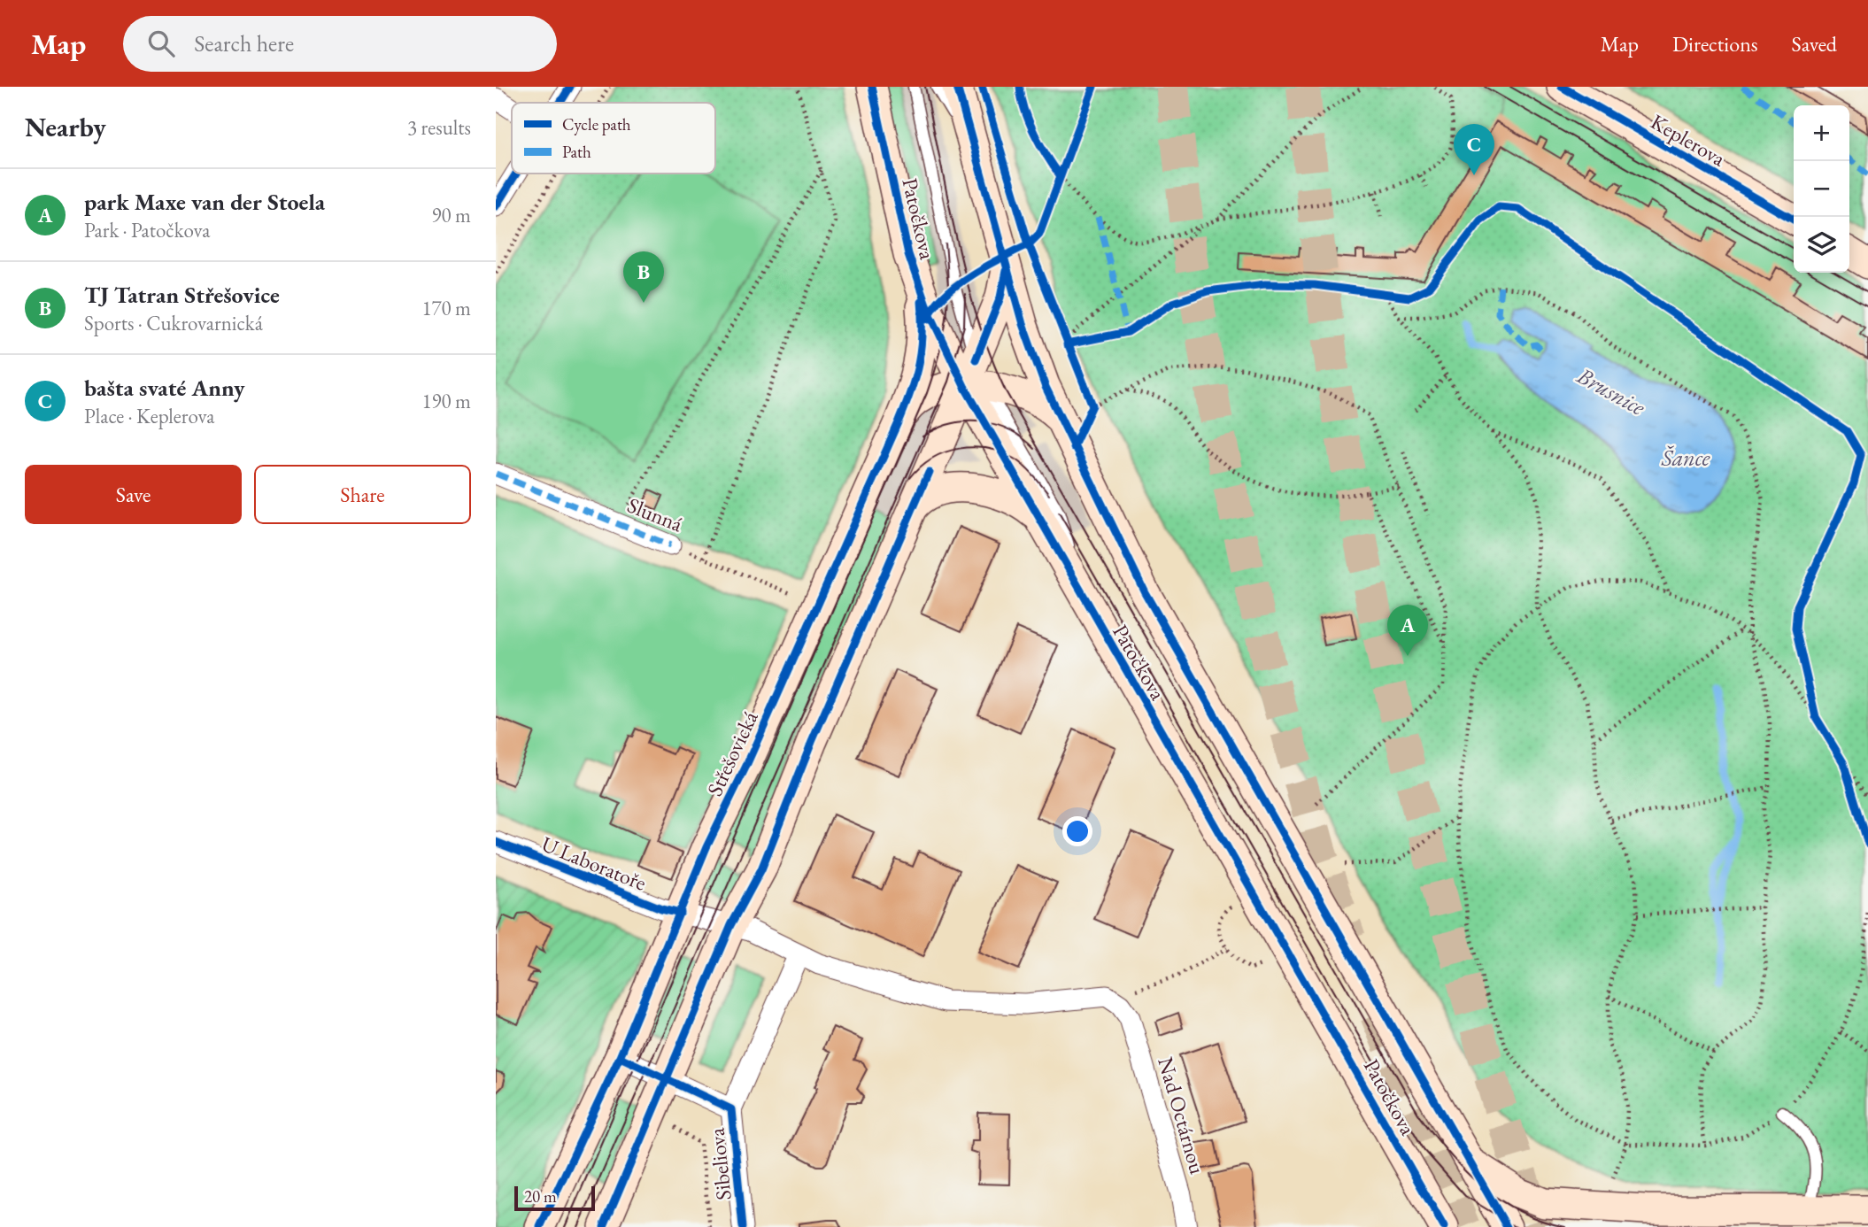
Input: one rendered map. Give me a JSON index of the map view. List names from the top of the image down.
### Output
{
  "streets": {
    "main road": ["Keplerova", "Patočkova", "Střešovická"],
    "street": [
      "Slunná",
      "U Laboratoře",
      "Nad Octárnou",
      "Sibeliova"
    ]
  },
  "crossings": [
    ["Patočkova", "Střešovická"],
    ["Střešovická", "U Laboratoře"],
    ["Střešovická", "Sibeliova"],
    ["U Laboratoře", "Nad Octárnou"]
  ],
  "water": ["Brusnice", "Šance"],
  "legend": ["Cycle path", "Path"],
  "scale_bar": "20 m",
  "page": {
    "header": "Map",
    "search": "Search here",
    "nav": ["Map", "Directions", "Saved"],
    "heading": ["Nearby", "3 results"],
    "map_buttons": ["+", "−"],
    "pins": ["C", "B", "A"],
    "list": [
      {
        "mark": "A",
        "name": "park Maxe van der Stoela",
        "note": "Park · Patočkova",
        "value": "90 m"
      },
      {
        "mark": "B",
        "name": "TJ Tatran Střešovice",
        "note": "Sports · Cukrovarnická",
        "value": "170 m"
      },
      {
        "mark": "C",
        "name": "bašta svaté Anny",
        "note": "Place · Keplerova",
        "value": "190 m"
      }
    ],
    "buttons": ["Save", "Share"],
    "scale": "20 m"
  }
}
